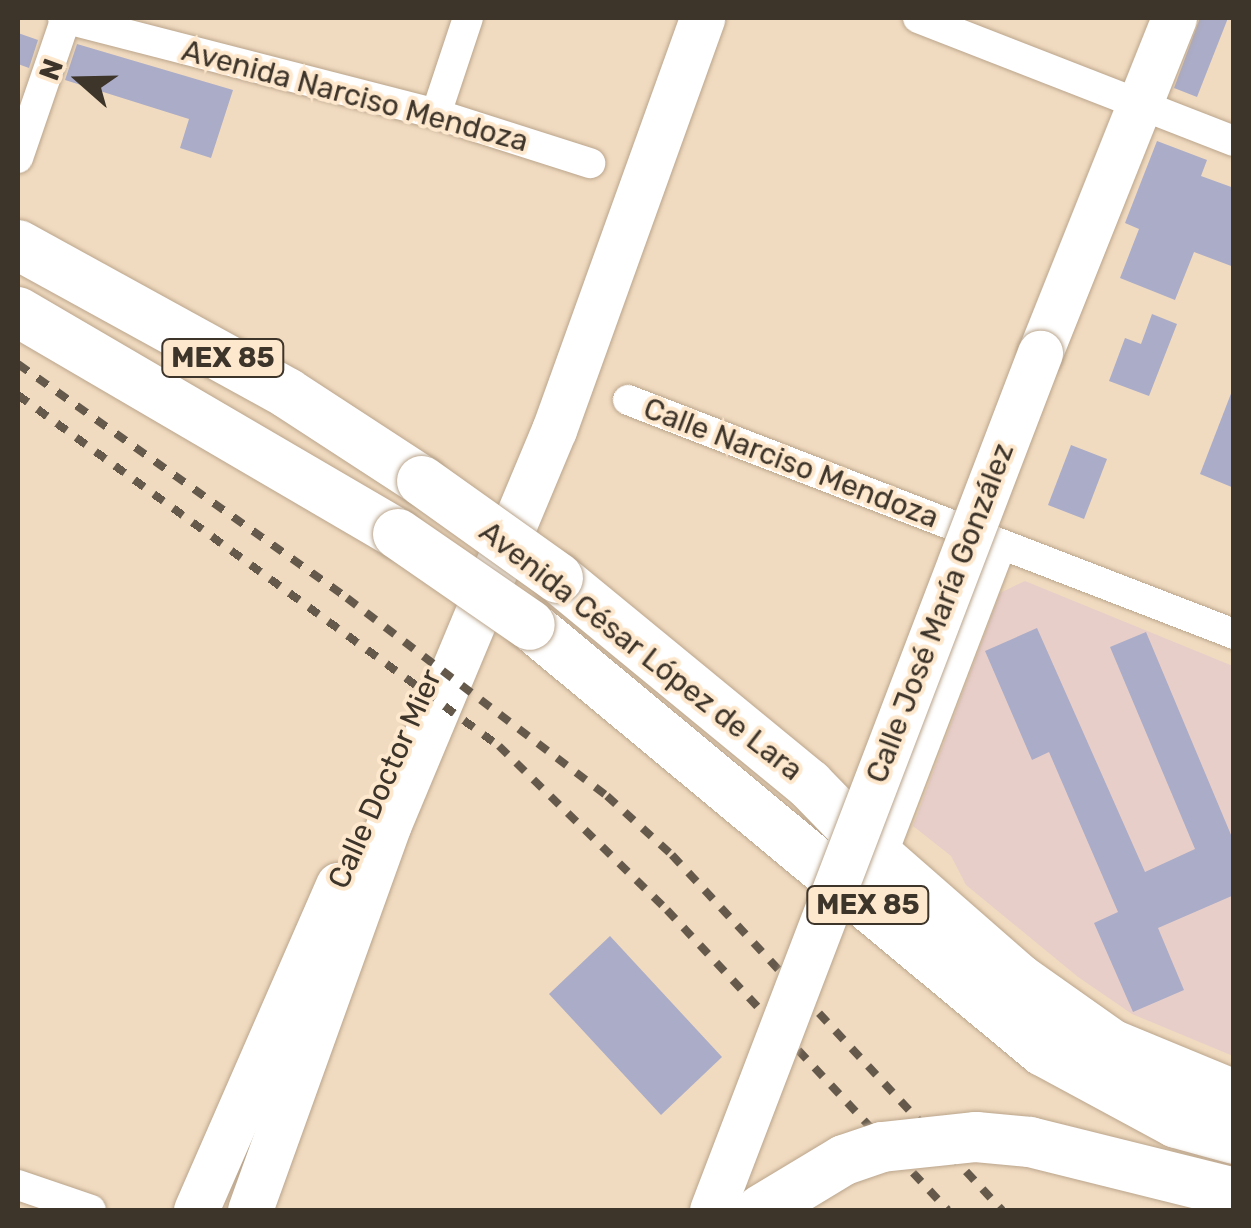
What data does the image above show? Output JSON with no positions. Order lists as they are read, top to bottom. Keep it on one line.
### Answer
{"streets":{"main road":["MEX 85","Calle José María González","Avenida César López de Lara","Calle Doctor Mier"],"street":["Avenida Narciso Mendoza","Calle Narciso Mendoza"]},"north":"left"}
